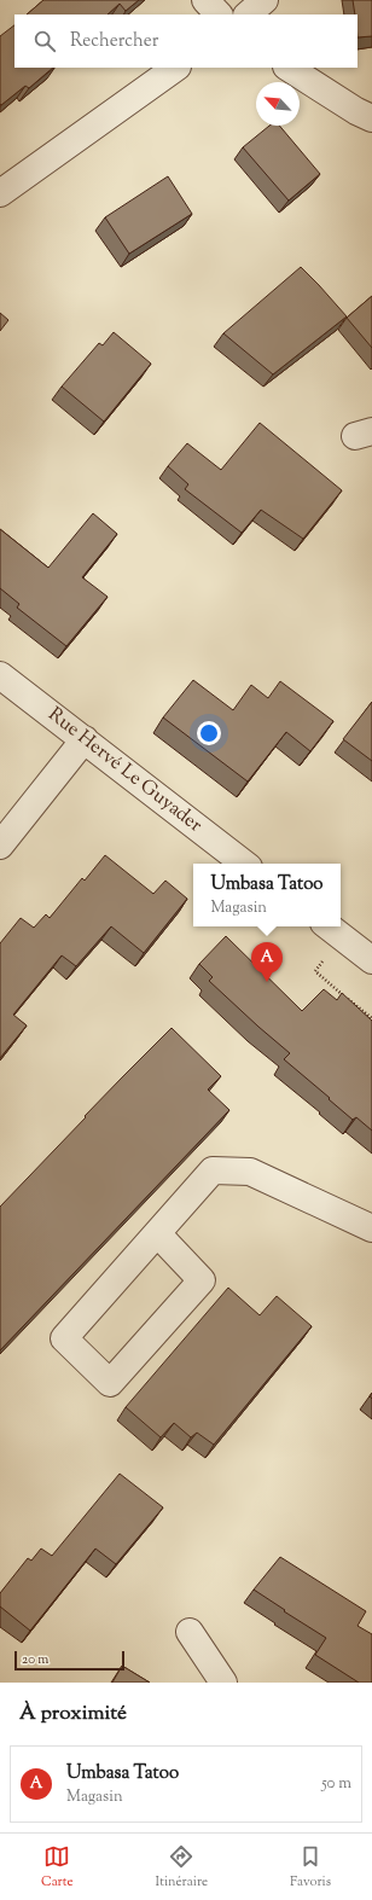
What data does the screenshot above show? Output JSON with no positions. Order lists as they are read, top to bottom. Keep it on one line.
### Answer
{"streets":{"street":["Rue Hervé Le Guyader"]},"scale_bar":"20 m","north":"top left","page":{"search":"Rechercher","popup":["Umbasa Tatoo","Magasin"],"pins":"A","scale":"20 m","heading":"À proximité","list":[{"mark":"A","name":"Umbasa Tatoo","note":"Magasin","value":"50 m"}],"nav":["Carte","Itinéraire","Favoris"]}}
